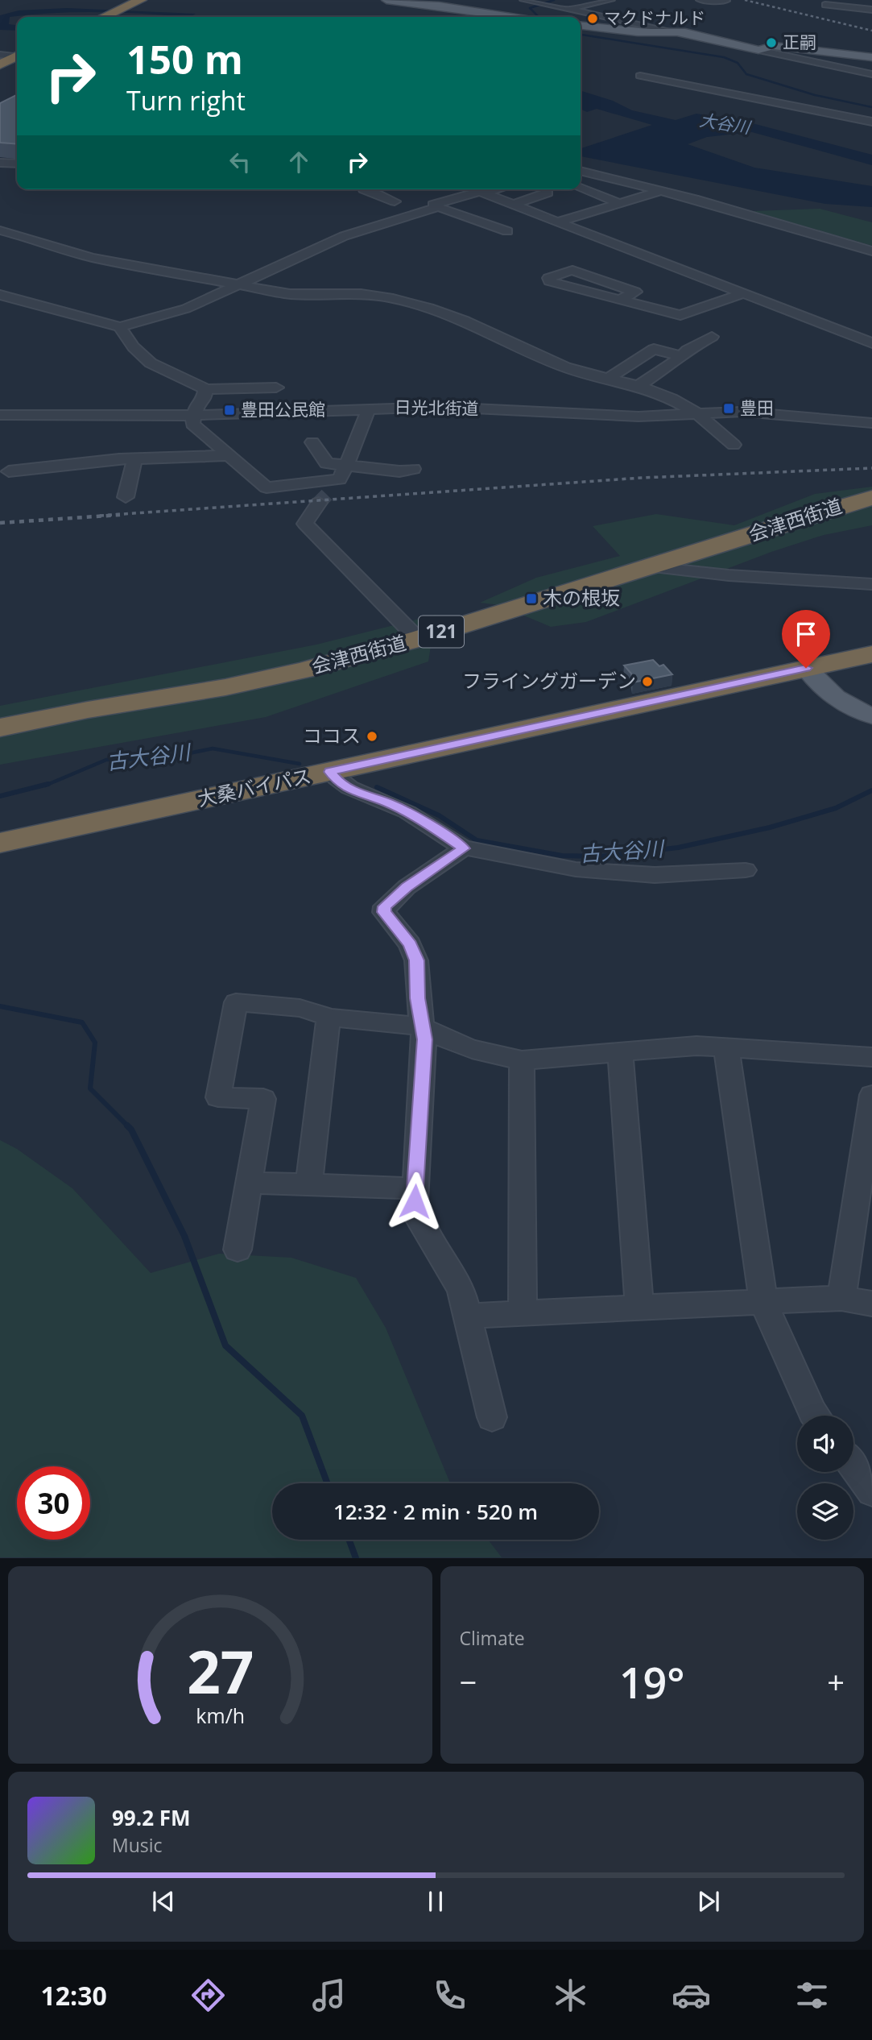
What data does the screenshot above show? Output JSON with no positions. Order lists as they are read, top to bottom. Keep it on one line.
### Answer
{"streets":{"highway":["会津西街道","121","大桑バイパス"],"street":["日光北街道"]},"water":["大谷川","古大谷川"],"places":{"other":["マクドナルド","正嗣","フライングガーデン","ココス"],"transit":["豊田","豊田公民館","木の根坂"]},"page":{"turn":["150 m","Turn right"],"limit":"30","trip":"12:32 · 2 min · 520 m","tile":"Climate","heat":["−","19°","+"],"song":["99.2 FM","Music"],"tabs":"12:30","gauge":["27","km/h"]}}
